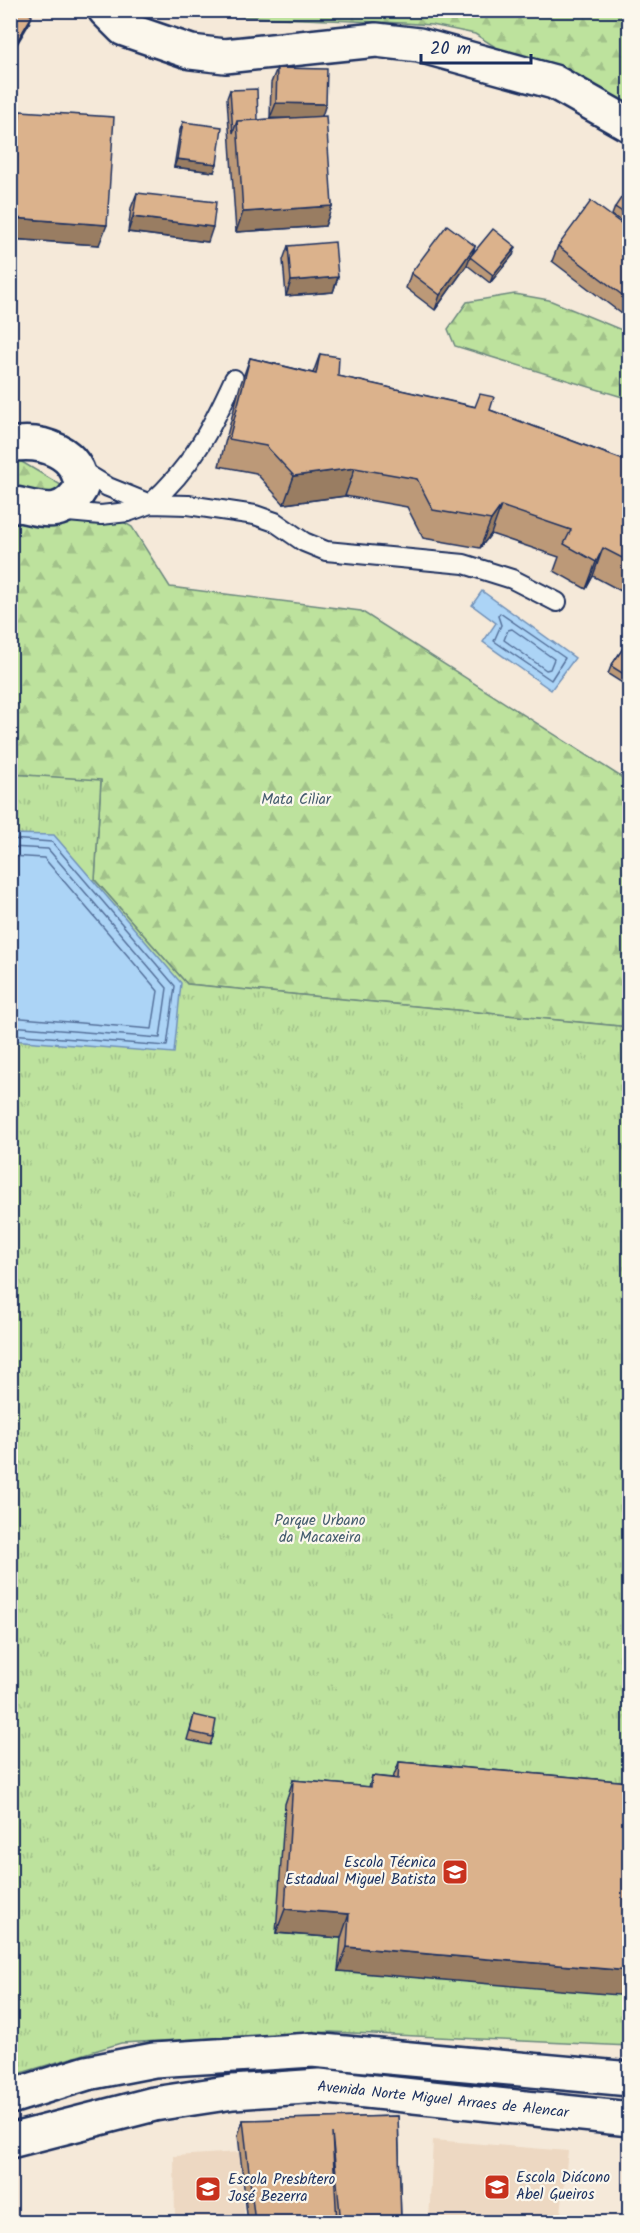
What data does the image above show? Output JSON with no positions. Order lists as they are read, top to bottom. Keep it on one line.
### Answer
{"streets":{"main road":["Avenida Norte Miguel Arraes de Alencar"]},"parks":["Mata Ciliar","Parque Urbano da Macaxeira"],"places":{"school or university":["Escola Técnica Estadual Miguel Batista","Escola Diácono Abel Gueiros","Escola Presbítero José Bezerra"]},"scale_bar":"20 m"}
